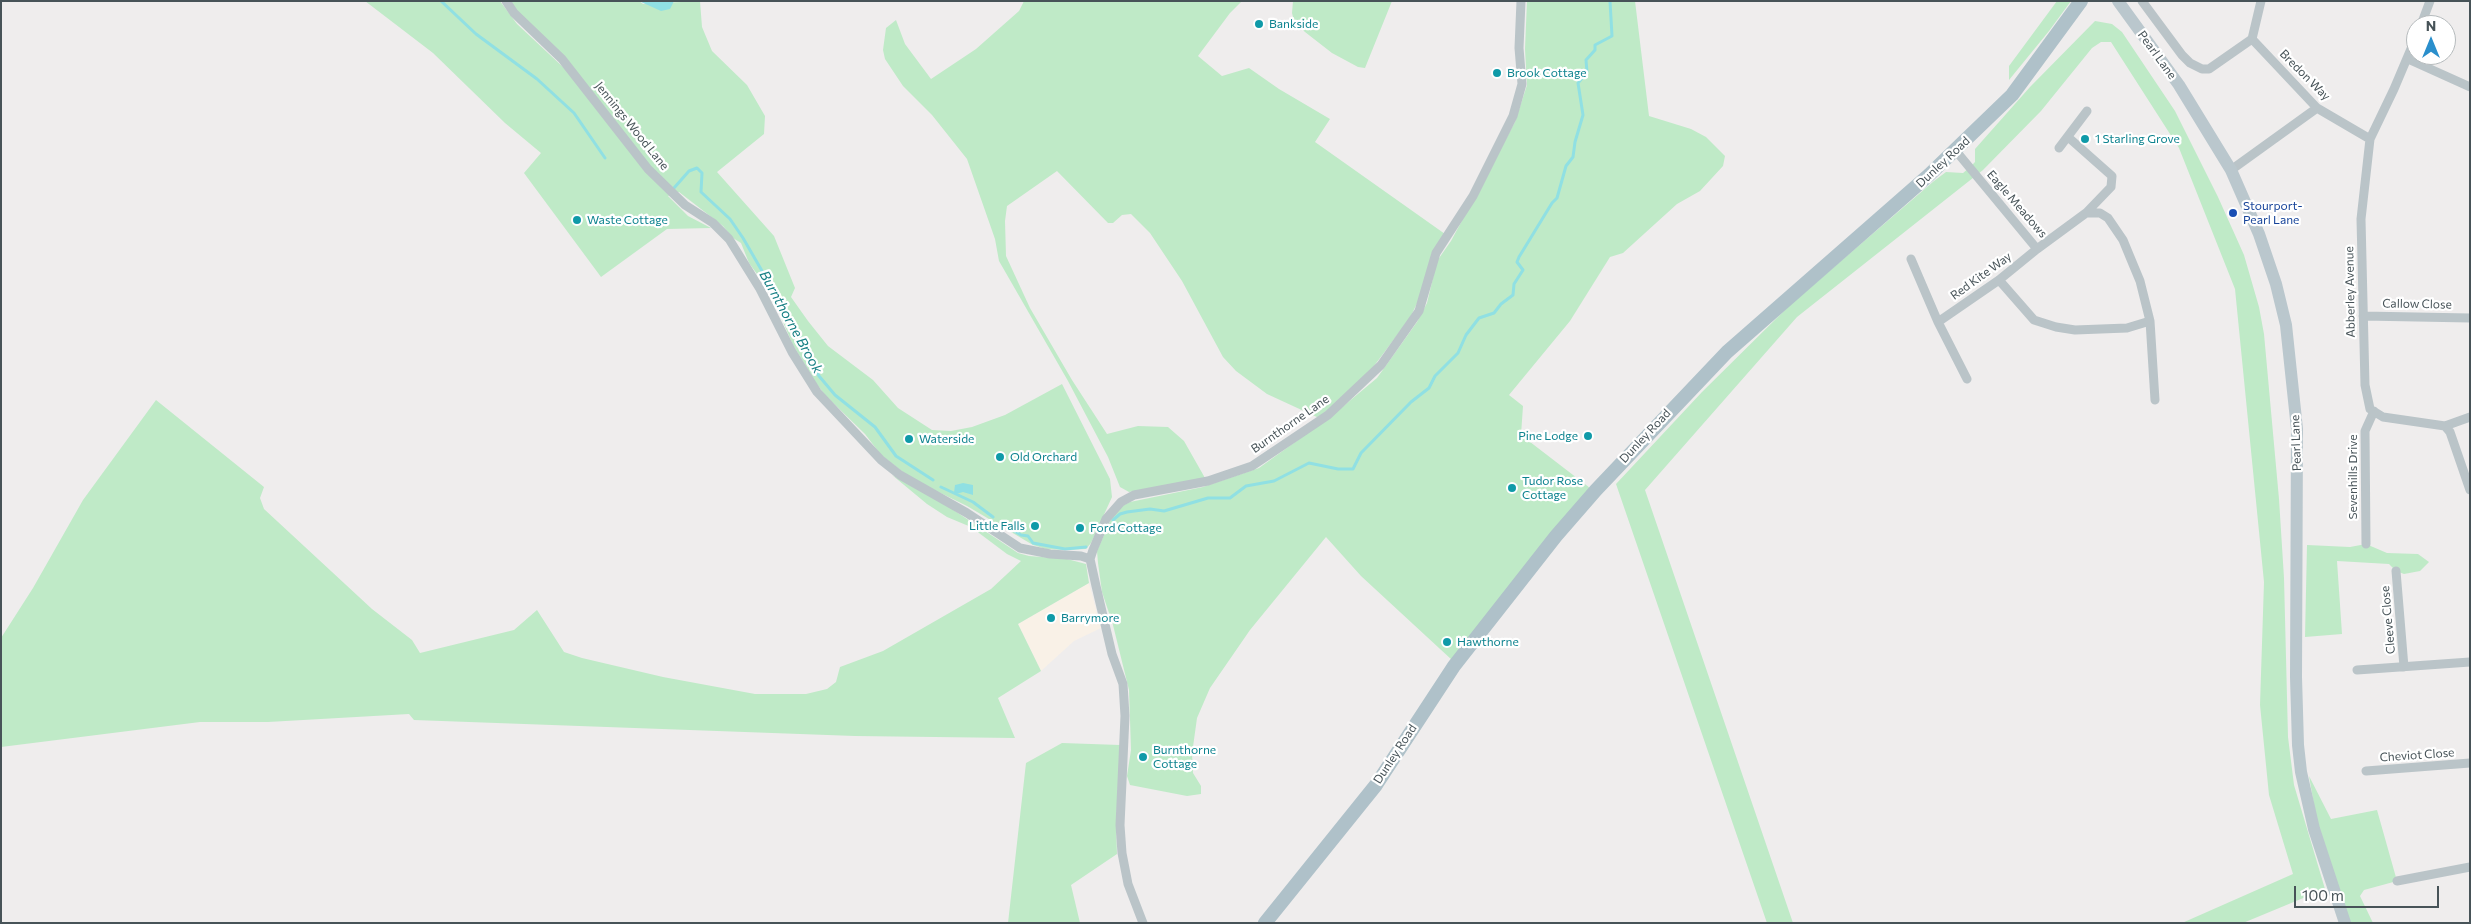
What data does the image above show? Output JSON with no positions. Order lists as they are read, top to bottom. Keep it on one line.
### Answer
{"streets":{"main road":["Pearl Lane","Dunley Road"],"street":["Bredon Way","Jennings Wood Lane","Eagle Meadows","Red Kite Way","Abberley Avenue","Callow Close","Burnthorne Lane","Sevenhills Drive","Cleeve Close","Cheviot Close"]},"crossings":[["Bredon Way","Abberley Avenue"],["Jennings Wood Lane","Burnthorne Lane"],["Dunley Road","Eagle Meadows"],["Eagle Meadows","Red Kite Way"],["Abberley Avenue","Callow Close"],["Abberley Avenue","Sevenhills Drive"]],"water":["Burnthorne Brook"],"places":["Bankside","Brook Cottage","1 Starling Grove","Stourport- Pearl Lane","Waste Cottage","Pine Lodge","Waterside","Old Orchard","Tudor Rose Cottage","Little Falls","Ford Cottage","Barrymore","Hawthorne","Burnthorne Cottage"],"scale_bar":"100 m","north":"top"}
